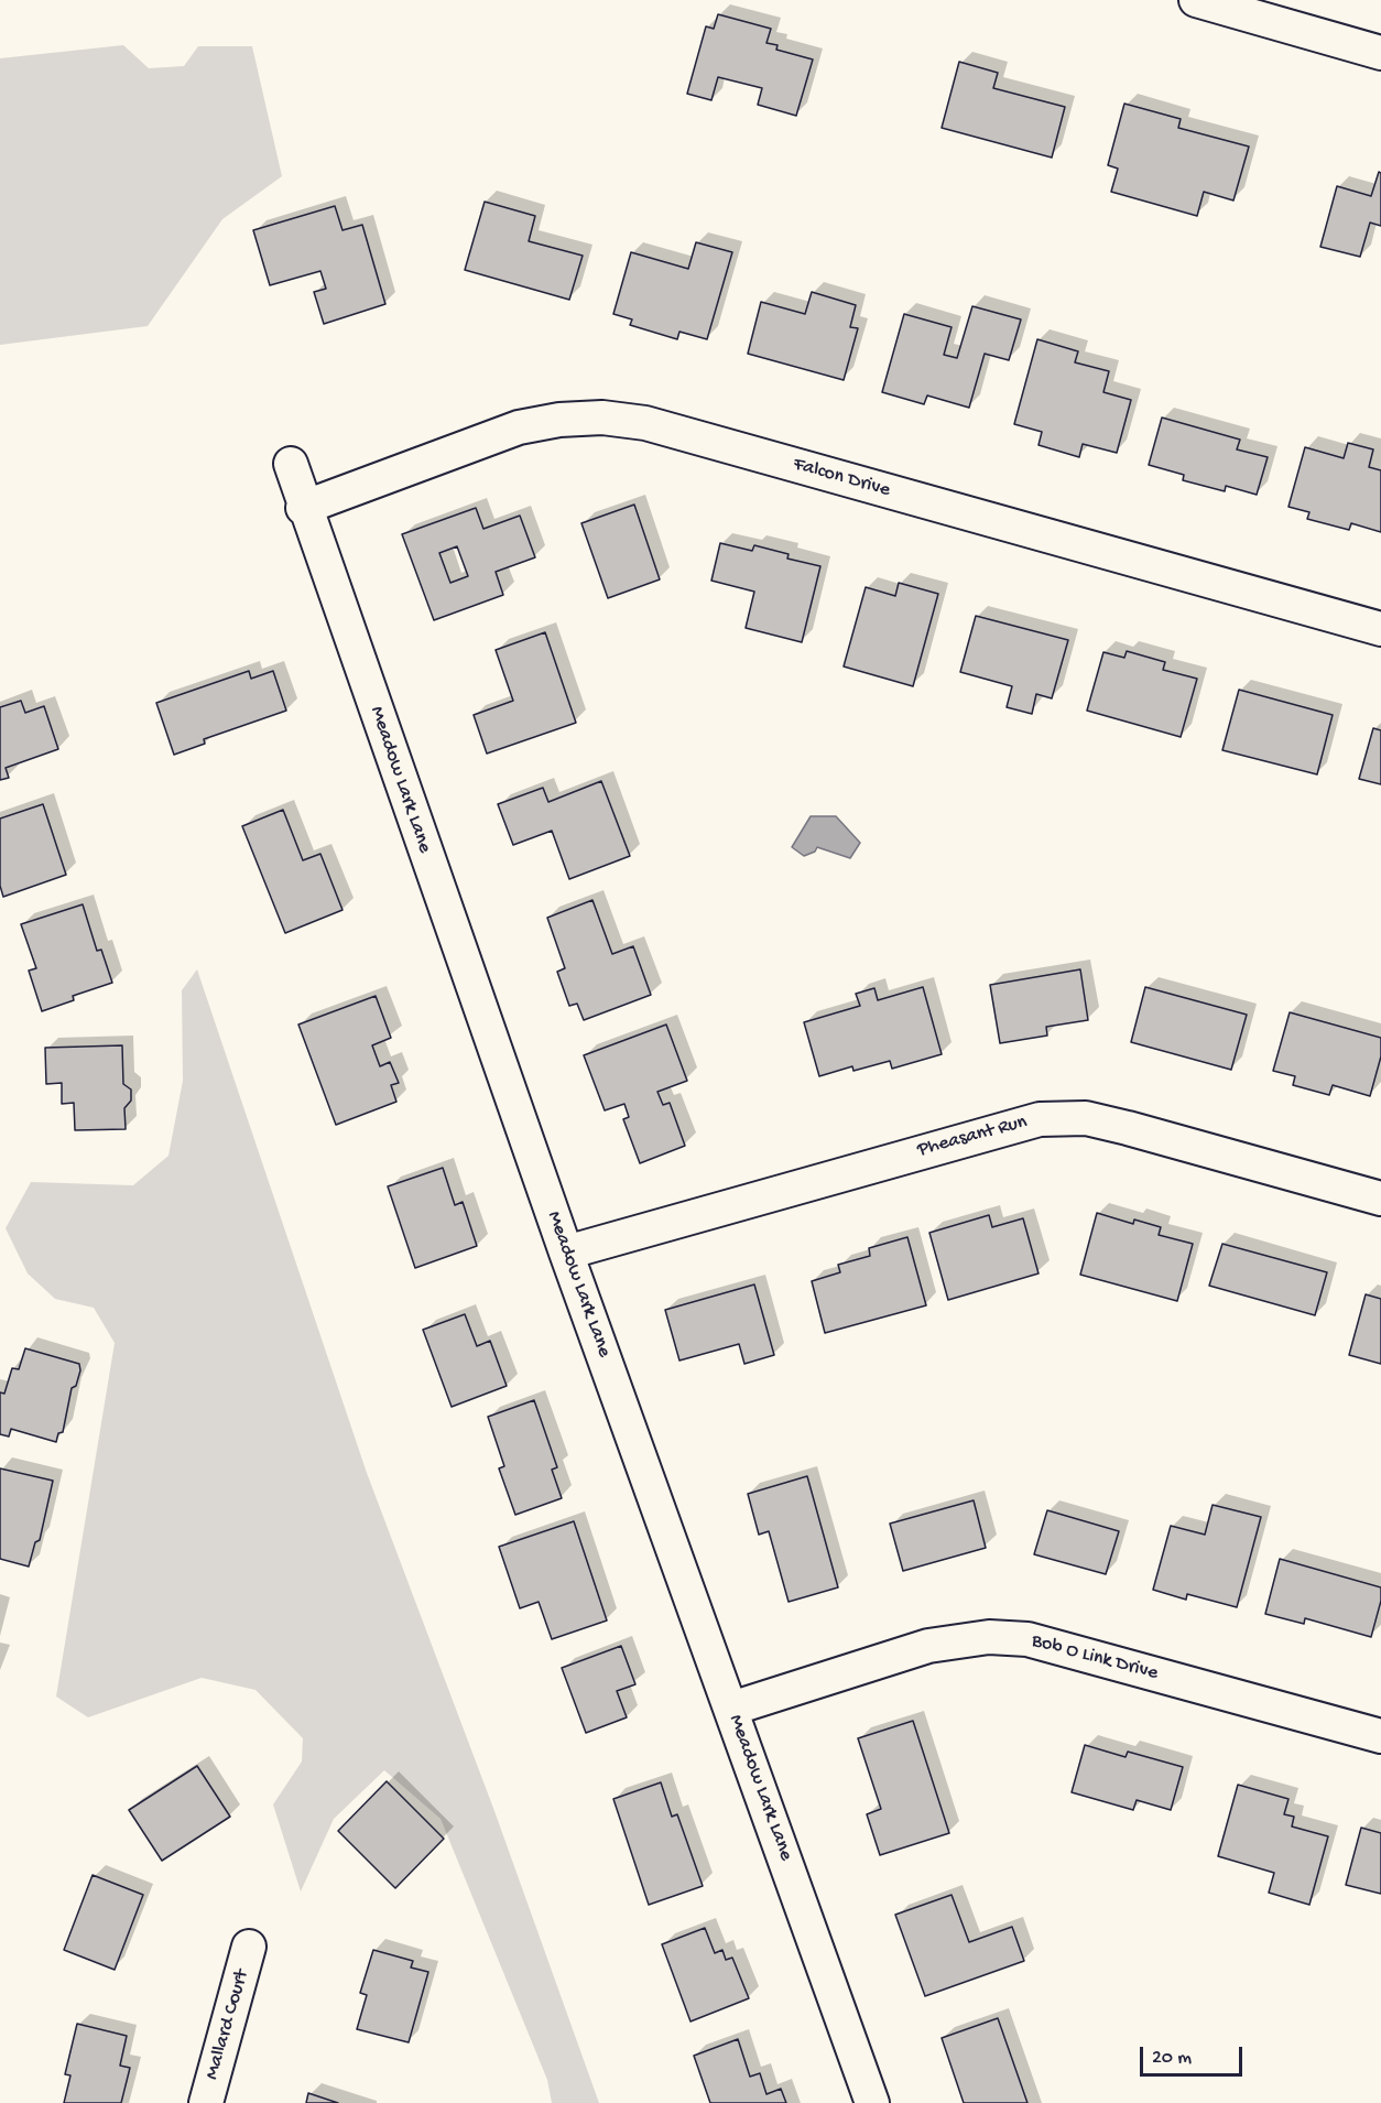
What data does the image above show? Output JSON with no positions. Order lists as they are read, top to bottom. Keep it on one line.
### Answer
{"streets":{"street":["Falcon Drive","Meadow Lark Lane","Pheasant Run","Bob O Link Drive","Mallard Court"]},"crossings":[["Falcon Drive","Meadow Lark Lane"],["Meadow Lark Lane","Pheasant Run"],["Meadow Lark Lane","Bob O Link Drive"]],"scale_bar":"20 m"}
